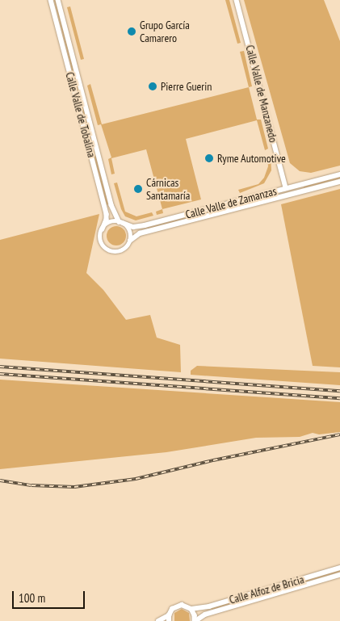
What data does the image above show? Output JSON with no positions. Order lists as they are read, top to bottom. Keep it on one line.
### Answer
{"streets":{"street":["Calle Valle de Manzanedo","Calle Valle de Tobalina","Calle Valle de Zamanzas","Calle Alfoz de Bricia"]},"crossings":[["Calle Valle de Manzanedo","Calle Valle de Zamanzas"],["Calle Valle de Tobalina","Calle Valle de Zamanzas"]],"places":["Grupo García Camarero","Pierre Guerin","Ryme Automotive","Cárnicas Santamaría"],"scale_bar":"100 m"}
